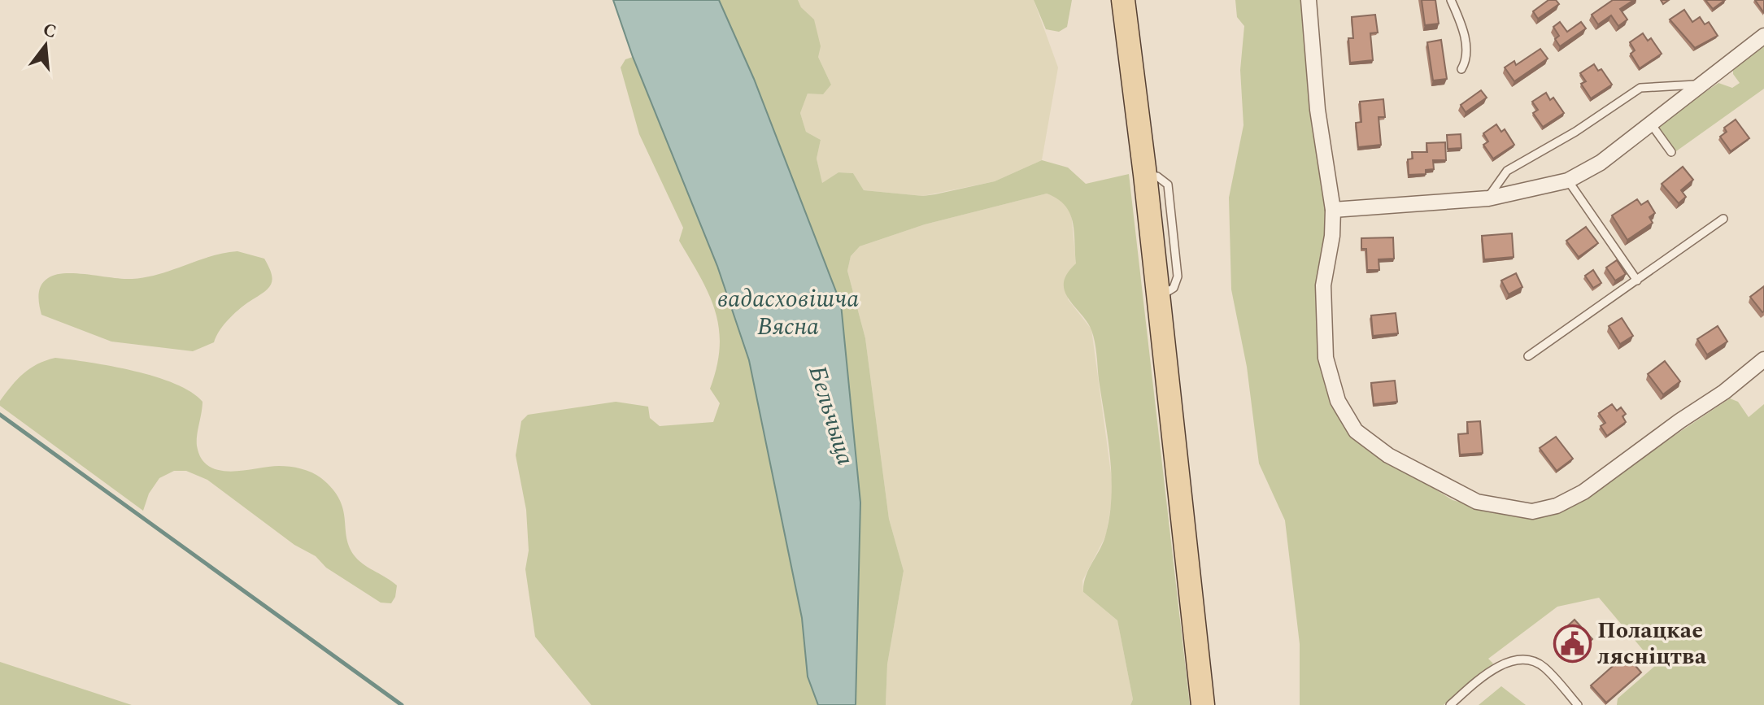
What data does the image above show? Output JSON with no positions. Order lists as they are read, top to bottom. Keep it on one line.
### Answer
{"water":["вадасховішча Вясна","Бельчыца"],"places":{"public building":["Полацкае лясніцтва"]},"north":"top"}
